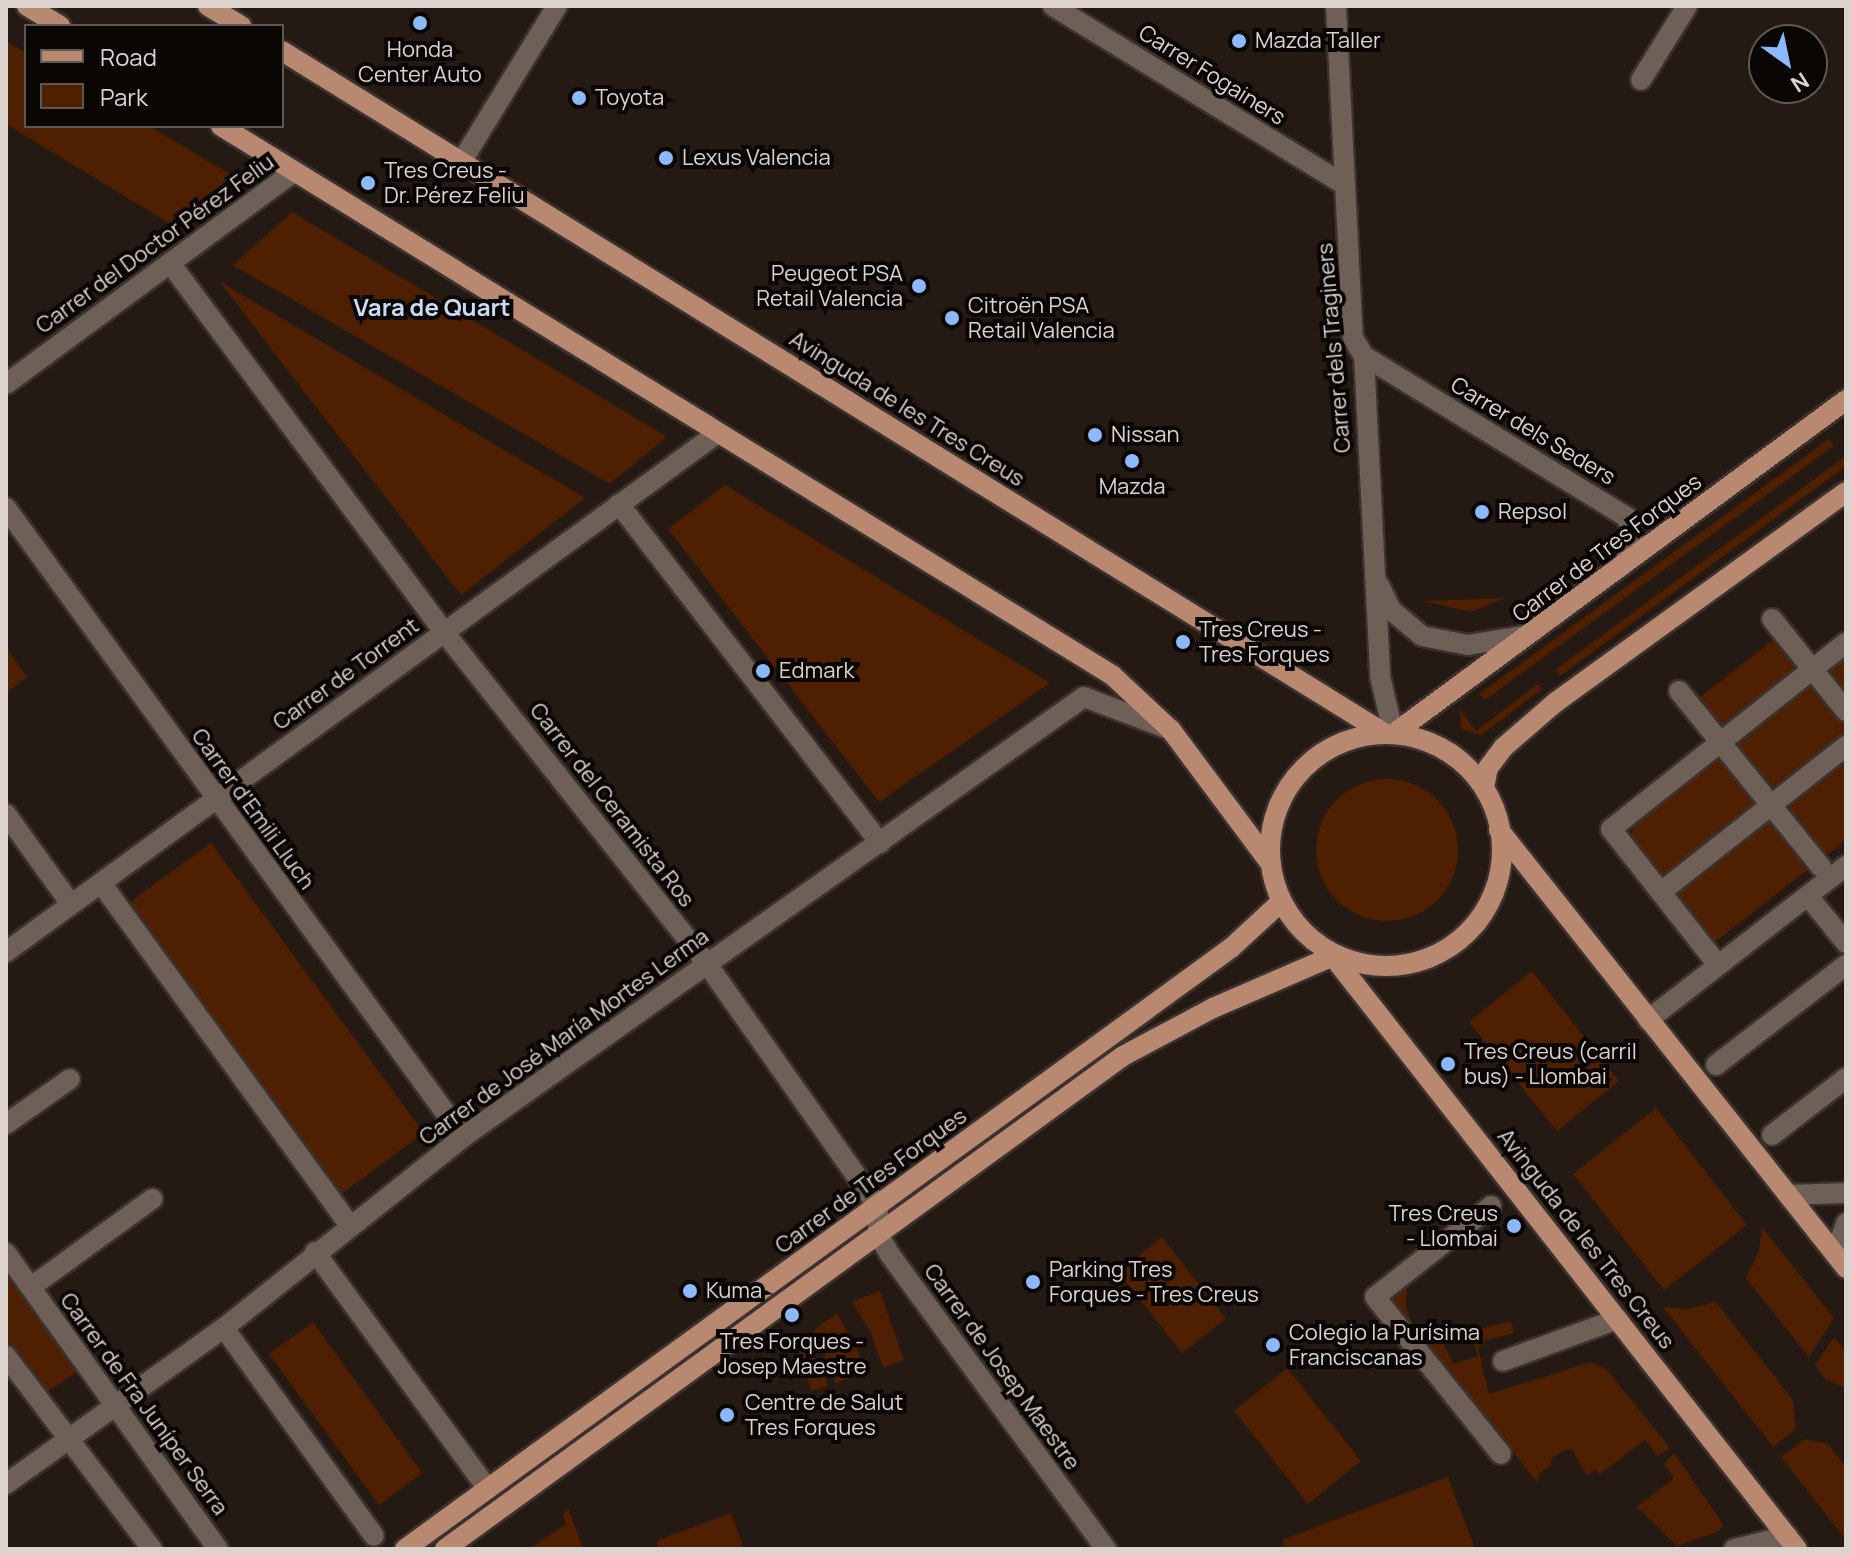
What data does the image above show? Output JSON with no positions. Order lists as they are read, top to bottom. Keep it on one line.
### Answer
{"streets":{"main road":["Avinguda de les Tres Creus","Carrer de Tres Forques"],"street":["Carrer Fogainers","Carrer del Doctor Pérez Feliu","Carrer dels Traginers","Carrer dels Seders","Carrer de Torrent","Carrer del Ceramista Ros","Carrer d'Emili Lluch","Carrer de José María Mortes Lerma","Carrer de Josep Maestre","Carrer de Fra Juníper Serra"]},"crossings":[["Carrer Fogainers","Carrer dels Traginers"],["Carrer dels Traginers","Avinguda de les Tres Creus"],["Carrer dels Traginers","Carrer dels Seders"],["Carrer dels Traginers","Carrer de Tres Forques"],["Avinguda de les Tres Creus","Carrer de Tres Forques"],["Carrer dels Seders","Carrer de Tres Forques"],["Carrer de Tres Forques","Carrer del Ceramista Ros"],["Carrer de Torrent","Carrer del Ceramista Ros"],["Carrer de Torrent","Carrer d'Emili Lluch"],["Carrer del Ceramista Ros","Carrer de José María Mortes Lerma"],["Carrer d'Emili Lluch","Carrer de José María Mortes Lerma"],["Carrer de José María Mortes Lerma","Carrer de Fra Juníper Serra"]],"districts":["Vara de Quart"],"places":["Honda Center Auto","Mazda Taller","Toyota","Lexus Valencia","Tres Creus - Dr. Pérez Feliu","Peugeot PSA Retail Valencia","Citroën PSA Retail Valencia","Nissan","Mazda","Repsol","Tres Creus - Tres Forques","Edmark","Tres Creus (carril bus) - Llombai","Tres Creus - Llombai","Parking Tres Forques - Tres Creus","Kuma","Tres Forques - Josep Maestre","Colegio la Purísima Franciscanas","Centre de Salut Tres Forques"],"legend":["Road","Park"],"north":"bottom right"}
